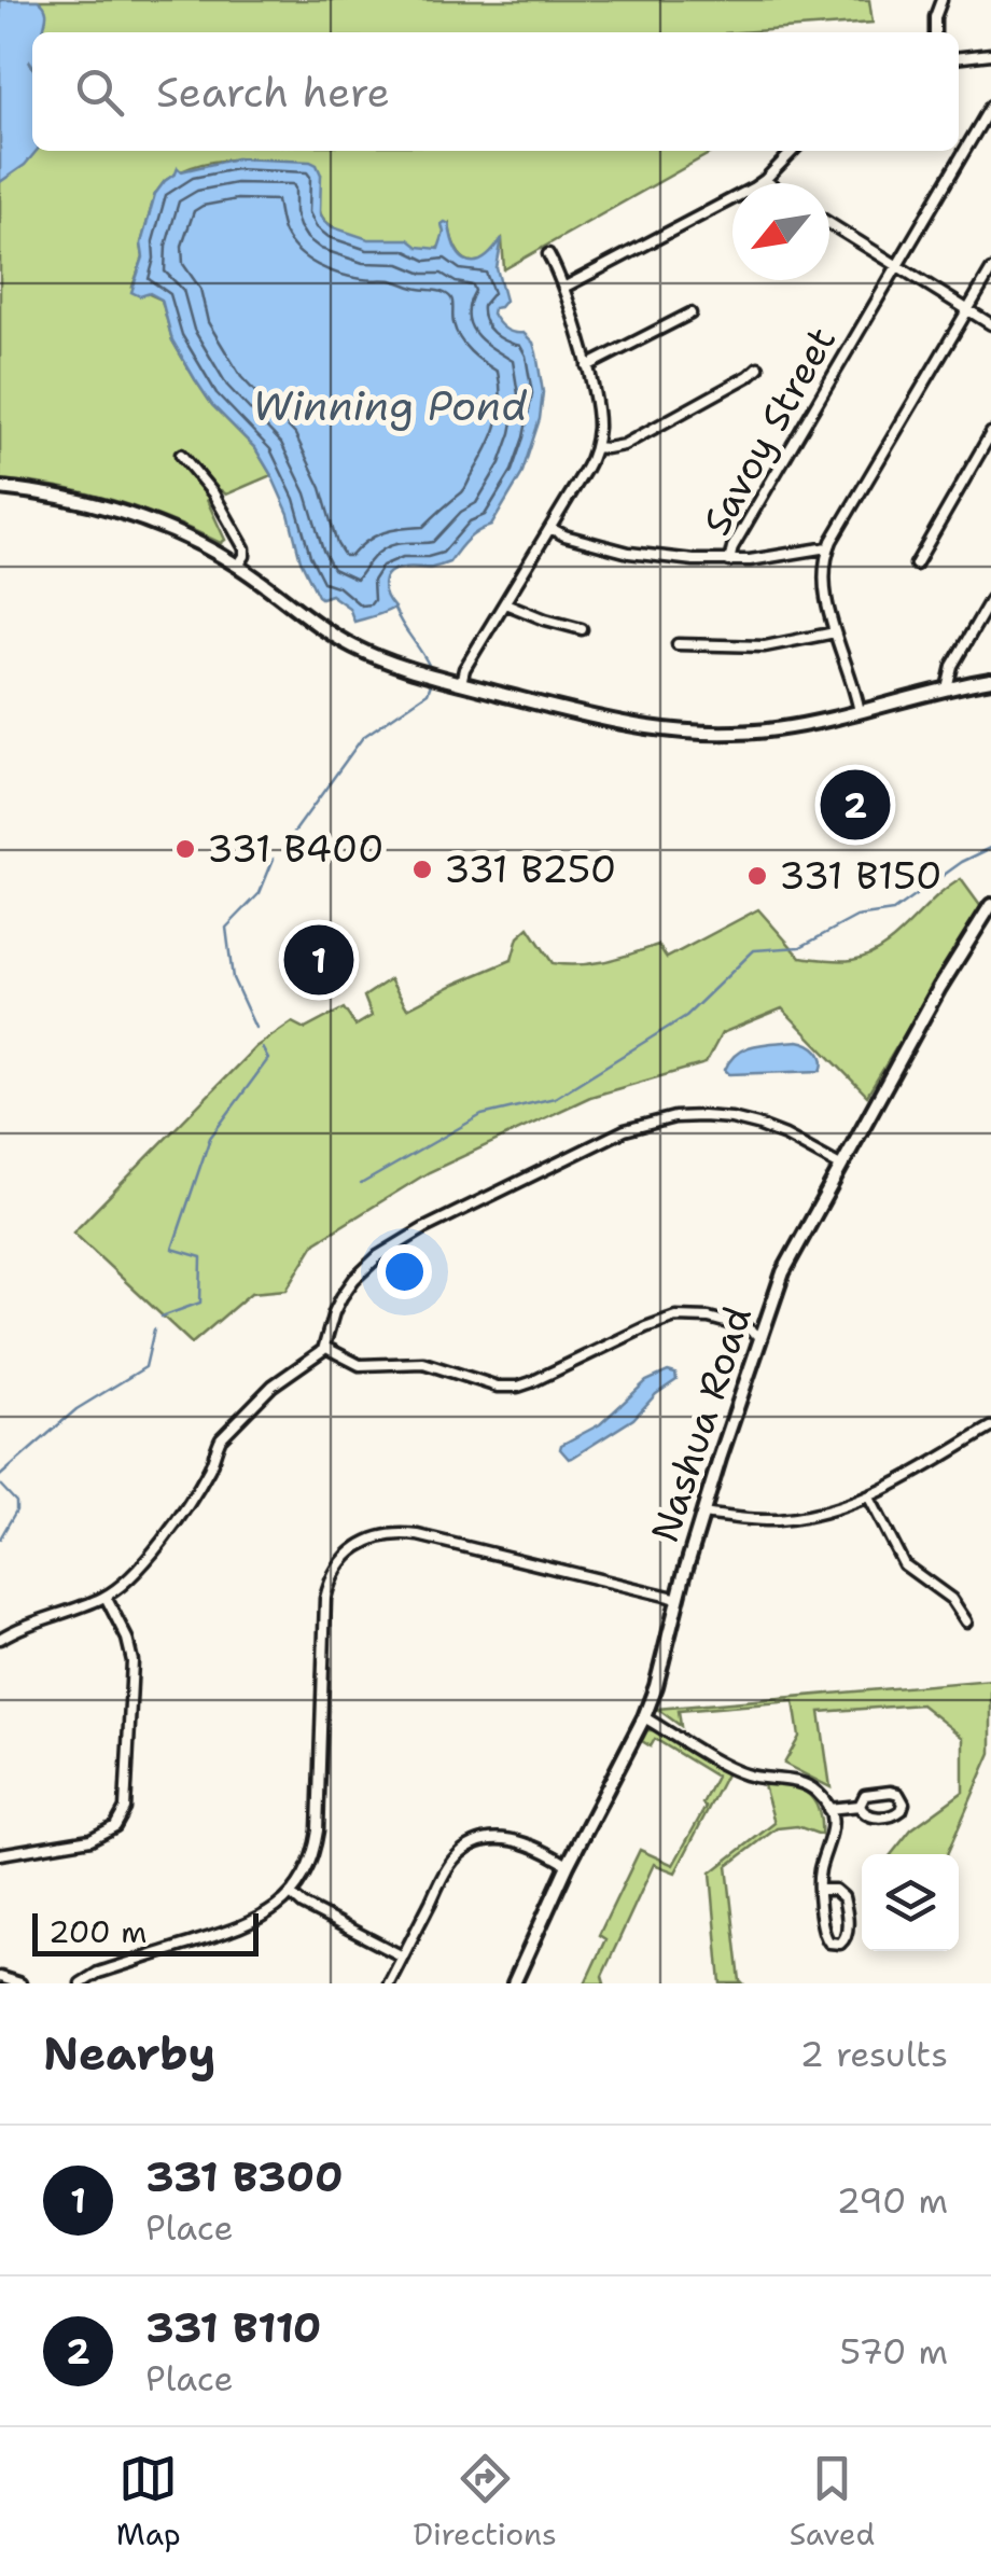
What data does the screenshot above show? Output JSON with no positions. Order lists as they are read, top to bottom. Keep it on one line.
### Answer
{"streets":{"main road":["Nashua Road"],"street":["Savoy Street"]},"water":["Winning Pond"],"places":["331 B400","331 B250","331 B150"],"scale_bar":"200 m","north":"bottom left","page":{"search":"Search here","pins":["2","1"],"scale":"200 m","heading":["Nearby","2 results"],"list":[{"mark":"1","name":"331 B300","note":"Place","value":"290 m"},{"mark":"2","name":"331 B110","note":"Place","value":"570 m"}],"nav":["Map","Directions","Saved"]}}
